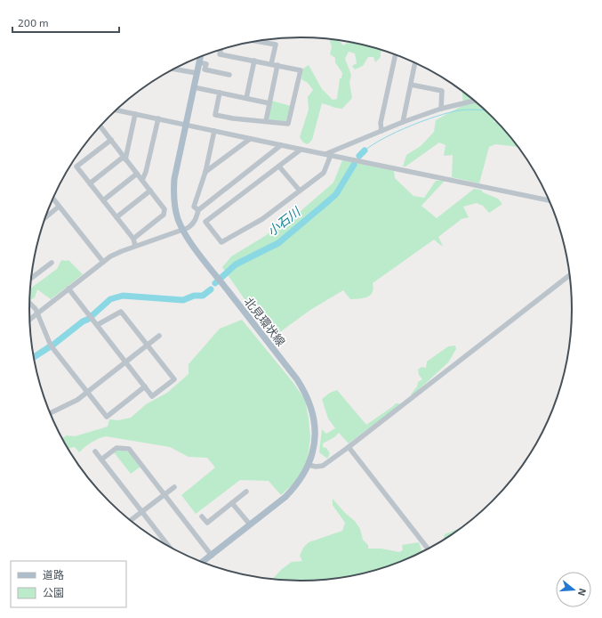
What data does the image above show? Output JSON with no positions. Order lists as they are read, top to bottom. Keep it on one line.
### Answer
{"streets":{"main road":["北見環状線"]},"water":["小石川"],"legend":["道路","公園"],"scale_bar":"200 m","north":"right"}
